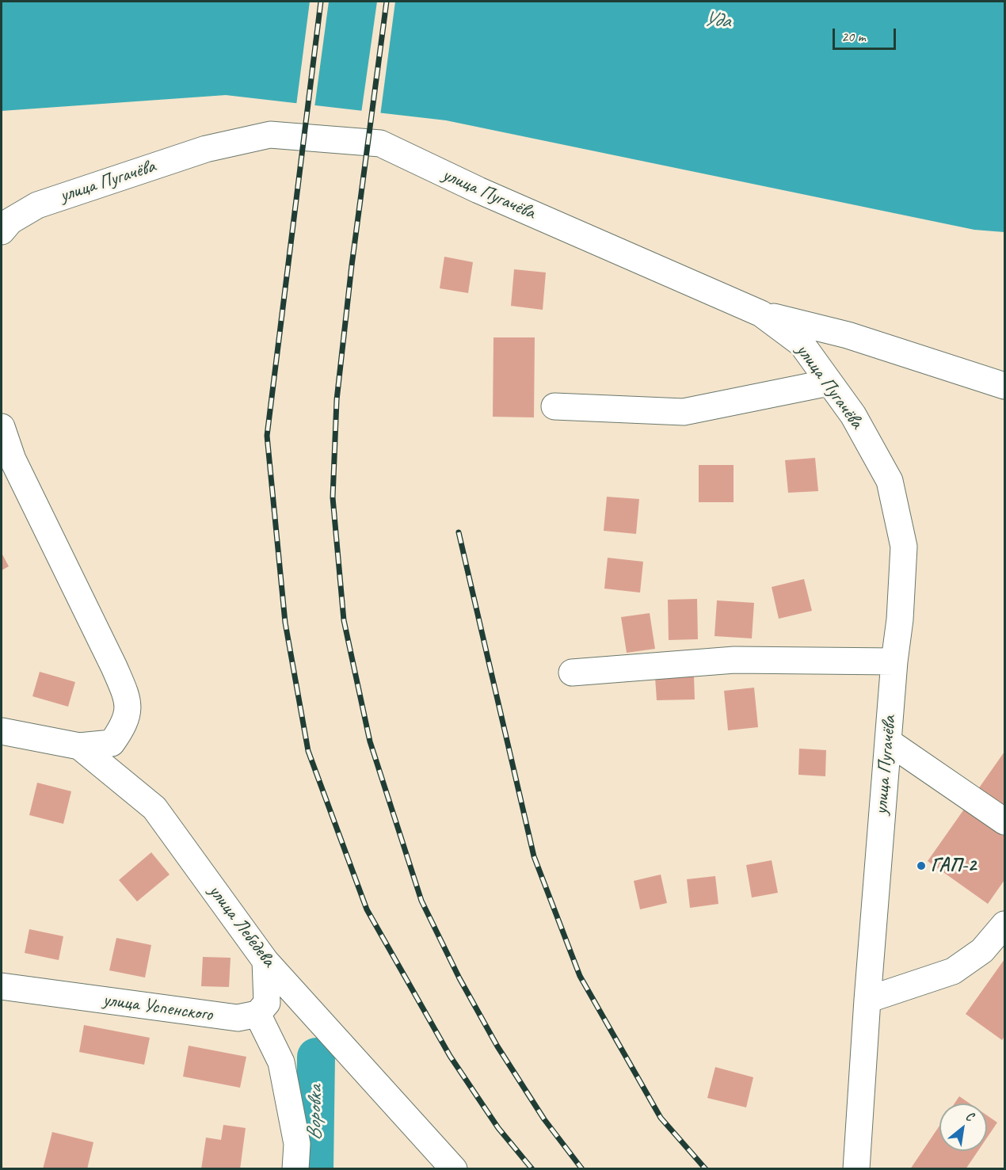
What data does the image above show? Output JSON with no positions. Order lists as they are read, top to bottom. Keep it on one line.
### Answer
{"streets":{"street":["улица Пугачёва","улица Лебедева","улица Успенского"]},"water":["Уда","Воровка"],"places":["ГАП-2"],"scale_bar":"20 m","north":"top right"}
